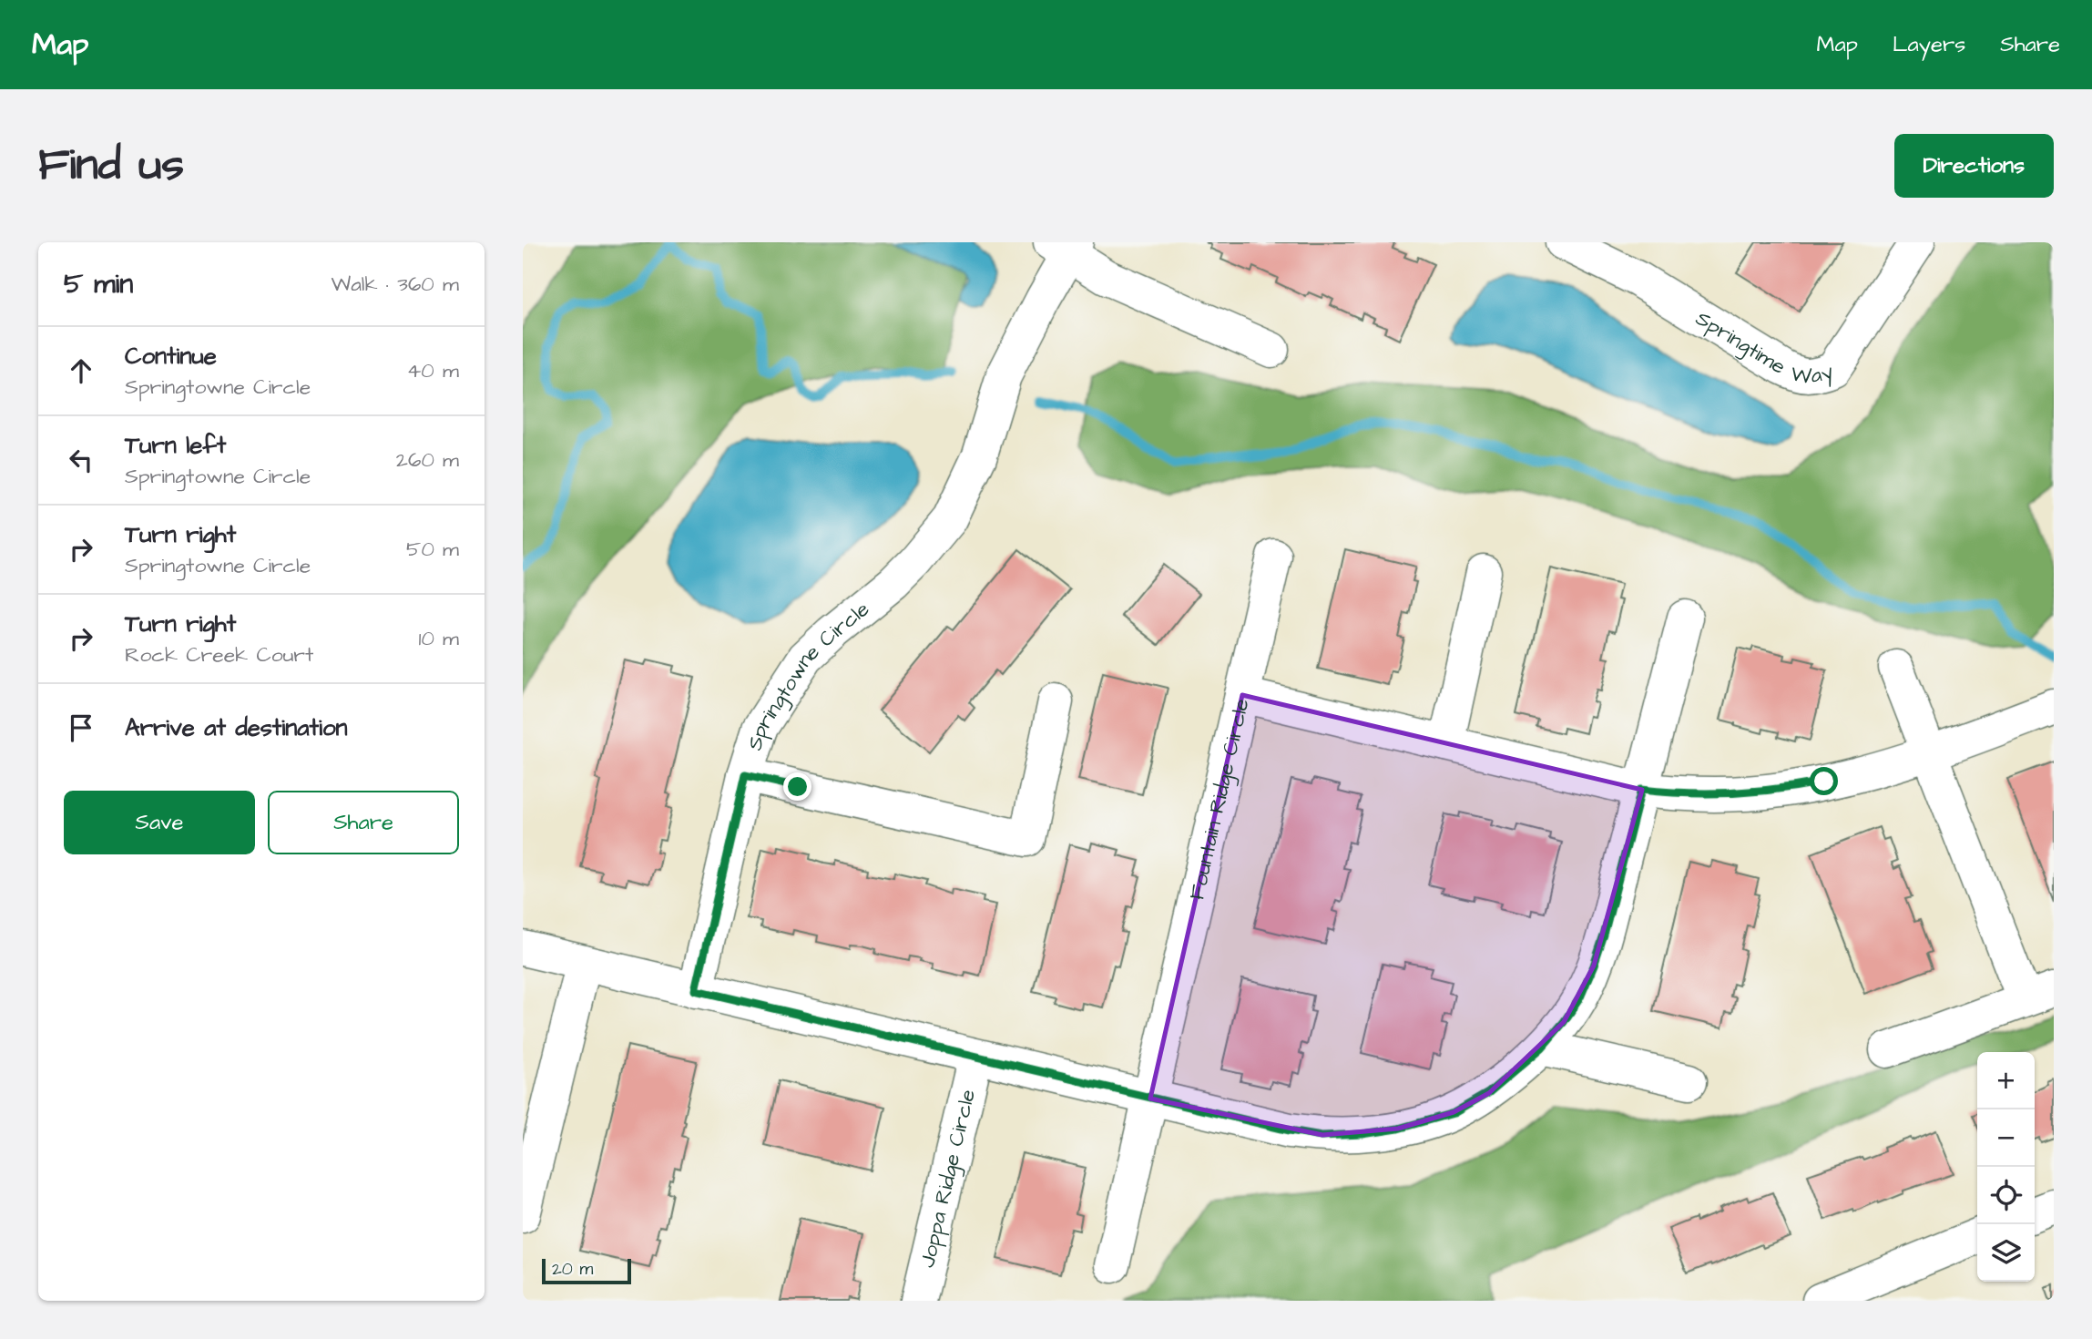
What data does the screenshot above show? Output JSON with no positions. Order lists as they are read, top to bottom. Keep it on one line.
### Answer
{"streets":{"street":["Springtime Way","Springtowne Circle","Fountain Ridge Circle","Joppa Ridge Circle"]},"scale_bar":"20 m","page":{"header":"Map","nav":["Map","Layers","Share"],"buttons":["Directions",["Save","Share"]],"title":"Find us","heading":["5 min","Walk · 360 m"],"list":[["Continue","Springtowne Circle","40 m"],["Turn left","Springtowne Circle","260 m"],["Turn right","Springtowne Circle","50 m"],["Turn right","Rock Creek Court","10 m"],"Arrive at destination"],"map_buttons":["+","−"],"scale":"20 m"}}
